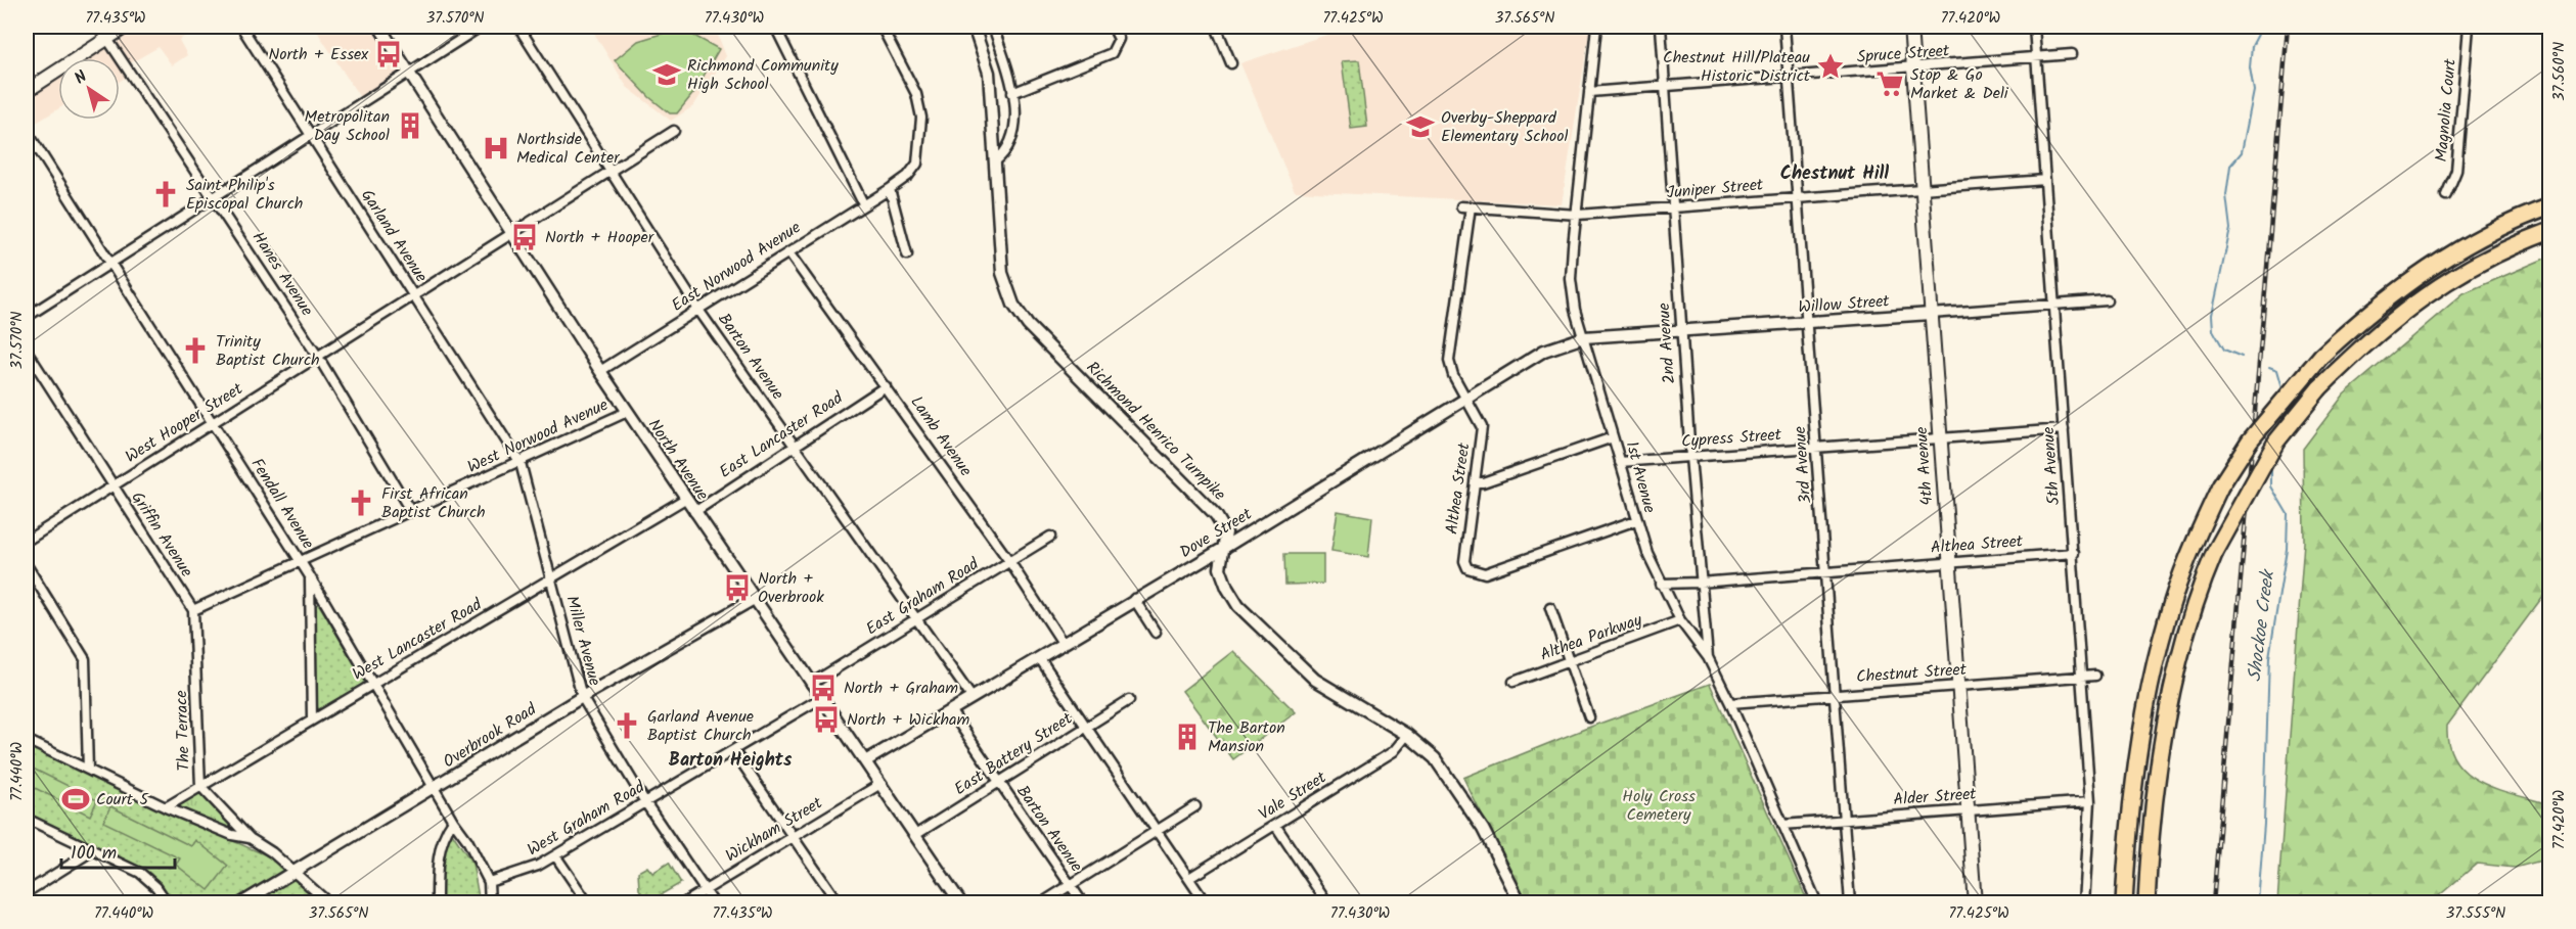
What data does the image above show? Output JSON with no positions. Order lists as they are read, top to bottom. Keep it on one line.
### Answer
{"streets":{"main road":["4th Avenue"],"street":["Spruce Street","Magnolia Court","Juniper Street","Garland Avenue","East Norwood Avenue","Hanes Avenue","Willow Street","2nd Avenue","Barton Avenue","West Hooper Street","Richmond Henrico Turnpike","East Lancaster Road","West Norwood Avenue","Lamb Avenue","Cypress Street","North Avenue","3rd Avenue","5th Avenue","1st Avenue","Althea Street","Fendall Avenue","Dove Street","Griffin Avenue","East Graham Road","Althea Parkway","West Lancaster Road","Miller Avenue","Chestnut Street","The Terrace","Overbrook Road","East Battery Street","Vale Street","Alder Street","West Graham Road","Wickham Street"]},"crossings":[["Spruce Street","2nd Avenue"],["Spruce Street","3rd Avenue"],["Spruce Street","4th Avenue"],["Spruce Street","5th Avenue"],["Spruce Street","1st Avenue"],["Juniper Street","2nd Avenue"],["Juniper Street","3rd Avenue"],["Juniper Street","4th Avenue"],["Juniper Street","5th Avenue"],["Juniper Street","1st Avenue"],["Juniper Street","Althea Street"],["Garland Avenue","West Hooper Street"],["Garland Avenue","West Norwood Avenue"],["Garland Avenue","Miller Avenue"],["East Norwood Avenue","Barton Avenue"],["East Norwood Avenue","Lamb Avenue"],["East Norwood Avenue","North Avenue"],["Hanes Avenue","West Hooper Street"],["Hanes Avenue","West Norwood Avenue"],["Willow Street","2nd Avenue"],["Willow Street","3rd Avenue"],["Willow Street","4th Avenue"],["Willow Street","5th Avenue"],["Willow Street","1st Avenue"],["Willow Street","Dove Street"],["2nd Avenue","Cypress Street"],["2nd Avenue","1st Avenue"],["2nd Avenue","Althea Street"],["Barton Avenue","West Hooper Street"],["Barton Avenue","East Lancaster Road"],["Barton Avenue","Dove Street"],["Barton Avenue","East Graham Road"],["Barton Avenue","East Battery Street"],["West Hooper Street","North Avenue"],["West Hooper Street","Fendall Avenue"],["West Hooper Street","Griffin Avenue"],["Richmond Henrico Turnpike","Dove Street"],["Richmond Henrico Turnpike","Vale Street"],["East Lancaster Road","Lamb Avenue"],["East Lancaster Road","North Avenue"],["West Norwood Avenue","North Avenue"],["West Norwood Avenue","Fendall Avenue"],["West Norwood Avenue","Griffin Avenue"],["West Norwood Avenue","Miller Avenue"],["West Norwood Avenue","The Terrace"],["Lamb Avenue","Dove Street"],["Lamb Avenue","East Graham Road"],["Cypress Street","3rd Avenue"],["Cypress Street","4th Avenue"],["Cypress Street","5th Avenue"],["Cypress Street","1st Avenue"],["North Avenue","Dove Street"],["North Avenue","East Graham Road"],["North Avenue","West Lancaster Road"],["North Avenue","Overbrook Road"],["North Avenue","East Battery Street"],["North Avenue","West Graham Road"],["North Avenue","Wickham Street"],["3rd Avenue","Althea Street"],["3rd Avenue","Chestnut Street"],["3rd Avenue","Alder Street"],["4th Avenue","Althea Street"],["4th Avenue","Chestnut Street"],["4th Avenue","Alder Street"],["5th Avenue","Althea Street"],["5th Avenue","Chestnut Street"],["5th Avenue","Alder Street"],["1st Avenue","Althea Street"],["1st Avenue","Dove Street"],["1st Avenue","Althea Parkway"],["1st Avenue","Chestnut Street"],["1st Avenue","Alder Street"],["Althea Street","Dove Street"],["Fendall Avenue","West Lancaster Road"],["Fendall Avenue","Overbrook Road"],["Fendall Avenue","West Graham Road"],["Griffin Avenue","The Terrace"],["West Lancaster Road","Miller Avenue"],["West Lancaster Road","The Terrace"],["Miller Avenue","Overbrook Road"],["Miller Avenue","West Graham Road"],["Miller Avenue","Wickham Street"],["The Terrace","Overbrook Road"]],"districts":["Chestnut Hill","Barton Heights"],"water":["Shockoe Creek"],"parks":["Holy Cross Cemetery"],"places":{"bus stop":["North + Essex","North + Hooper","North + Overbrook","North + Graham","North + Wickham"],"place":["Chestnut Hill/Plateau Historic District"],"school or university":["Richmond Community High School","Overby-Sheppard Elementary School"],"supermarket":["Stop & Go Market & Deli"],"building":["Metropolitan Day School","The Barton Mansion"],"hospital":["Northside Medical Center"],"church":["Saint Philip's Episcopal Church","Trinity Baptist Church","First African Baptist Church","Garland Avenue Baptist Church"],"sports":["Court 5"]},"scale_bar":"100 m","north":"top left","coordinates":["77.435°W","37.570°N","77.430°W","77.425°W","37.565°N","77.420°W","37.560°N","77.440°W","37.555°N"]}
